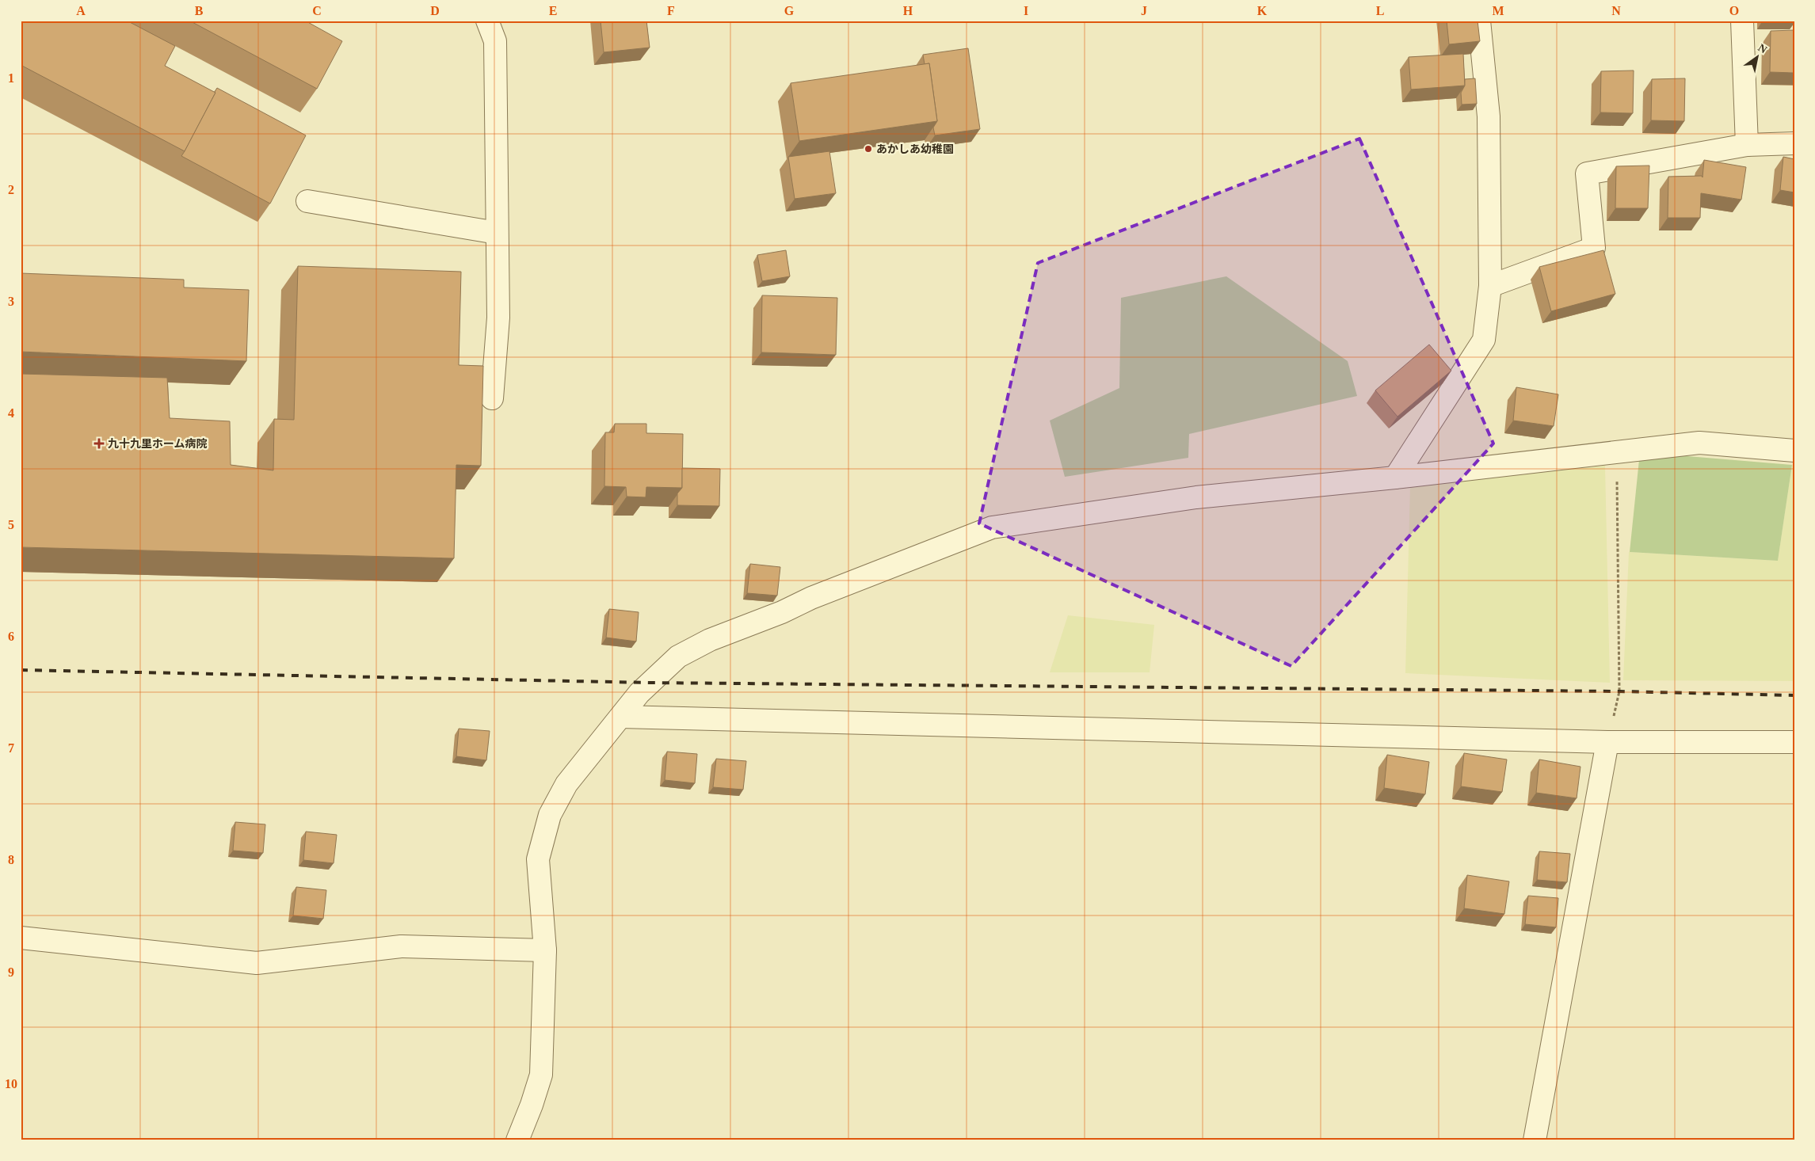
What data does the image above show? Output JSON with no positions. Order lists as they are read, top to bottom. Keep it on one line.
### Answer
{"places":{"other":["あかしあ幼稚園"],"health":["九十九里ホーム病院"]},"north":"top right","grid":{"columns":["A","B","C","D","E","F","G","H","I","J","K","L","M","N","O"],"rows":["1","2","3","4","5","6","7","8","9","10"]}}
